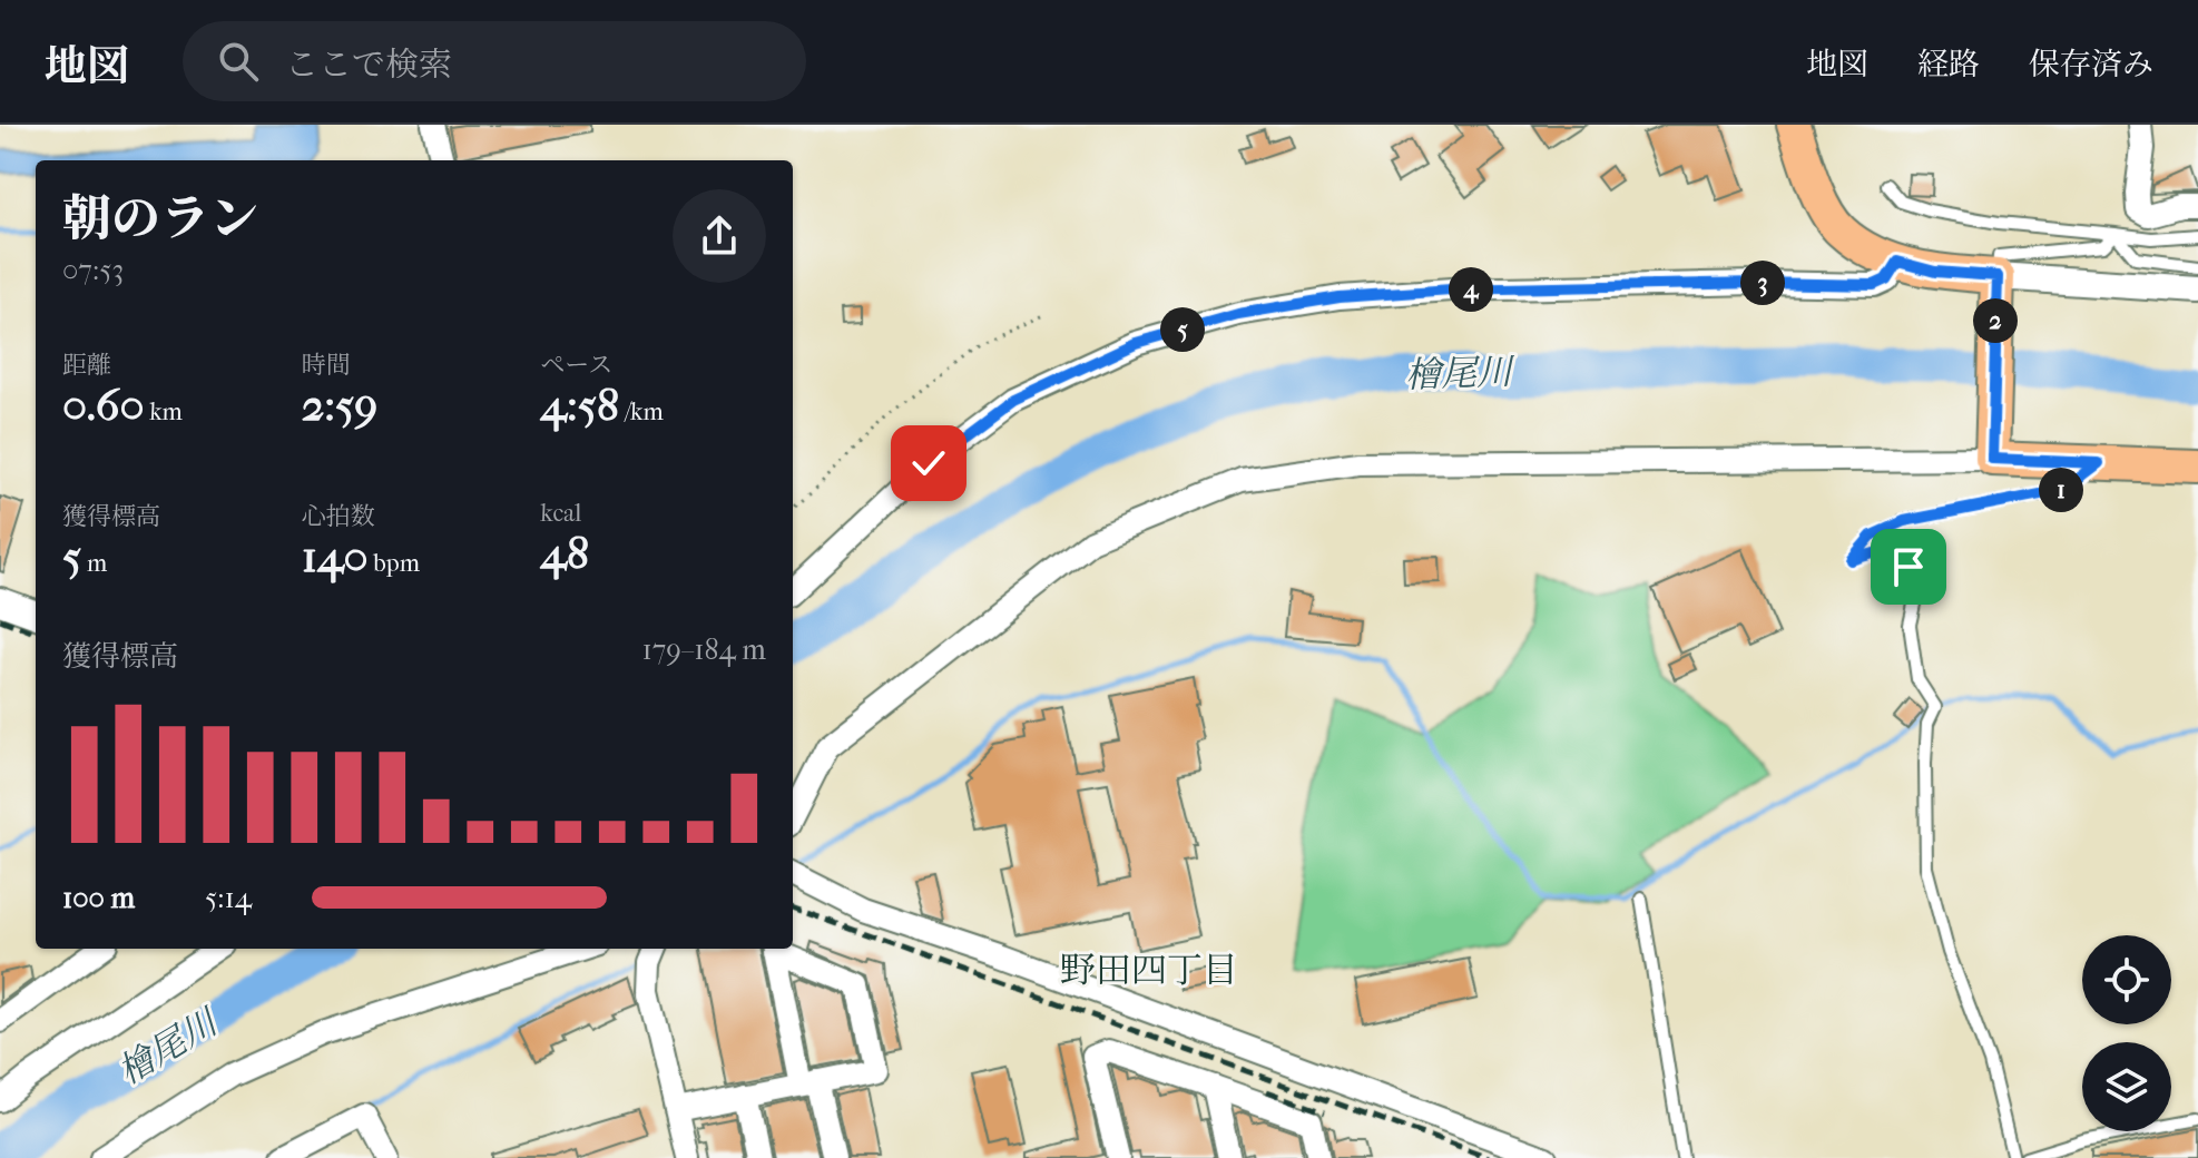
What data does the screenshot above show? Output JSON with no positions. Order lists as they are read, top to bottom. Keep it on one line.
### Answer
{"districts":["野田四丁目"],"water":["檜尾川"],"page":{"header":"地図","search":"ここで検索","nav":["地図","経路","保存済み"],"heading":["朝のラン","07:53"],"pins":["3","4","2","5","1"],"stats":[["距離","0.60 km"],["時間","2:59"],["ペース","4:58 /km"],["獲得標高","5 m"],["心拍数","140 bpm"],["kcal","48"]],"chart":["獲得標高","179–184 m"],"list":[{"name":"100 m","note":"5:14"}]}}
